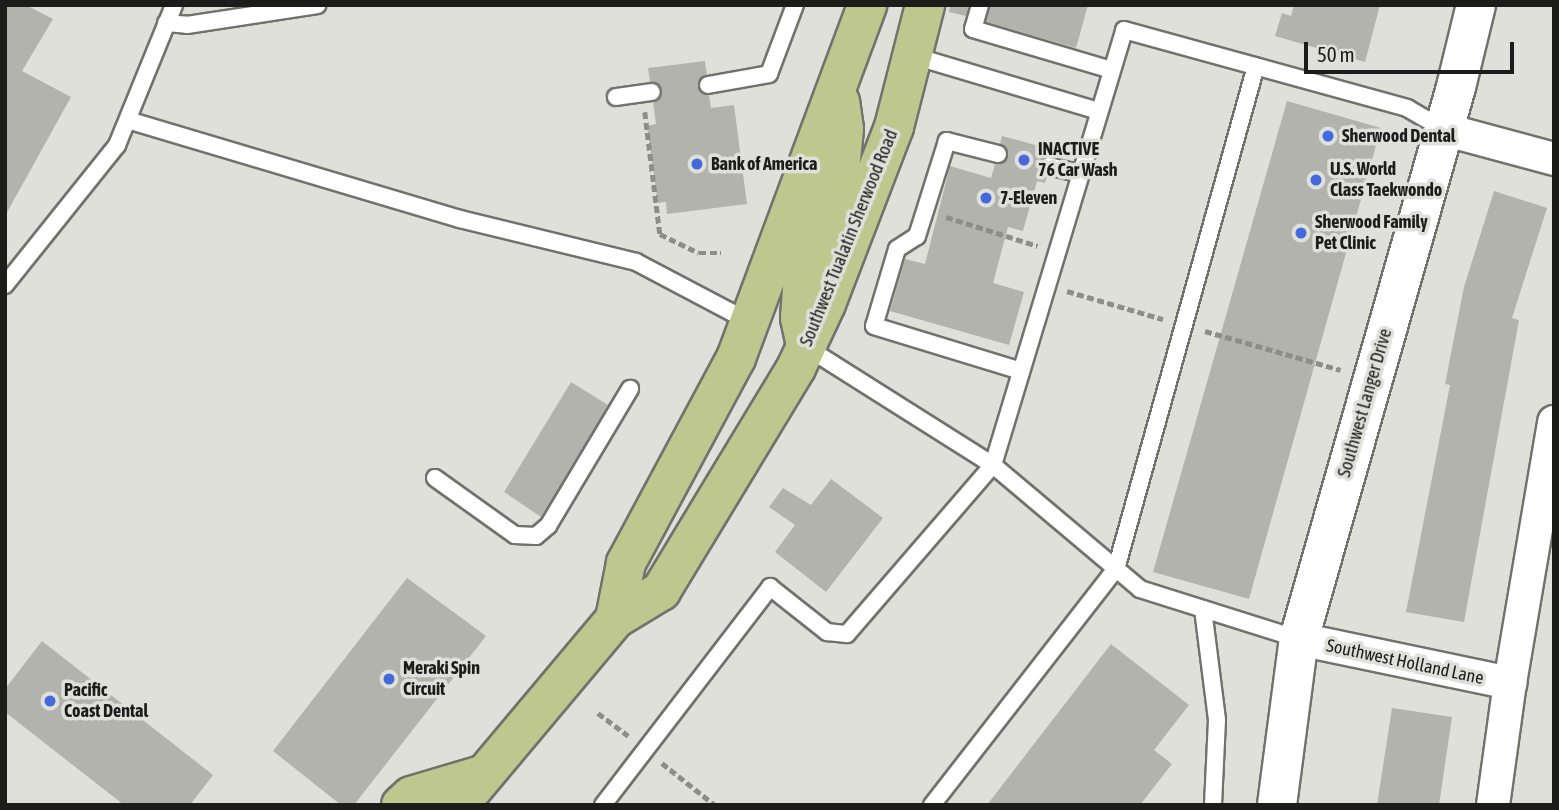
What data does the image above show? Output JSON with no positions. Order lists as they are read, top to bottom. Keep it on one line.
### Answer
{"streets":{"highway":["Southwest Tualatin Sherwood Road"],"street":["Southwest Langer Drive","Southwest Holland Lane"]},"crossings":[["Southwest Langer Drive","Southwest Holland Lane"]],"places":["Sherwood Dental","INACTIVE 76 Car Wash","Bank of America","U.S. World Class Taekwondo","7-Eleven","Sherwood Family Pet Clinic","Meraki Spin Circuit","Pacific Coast Dental"],"scale_bar":"50 m"}
